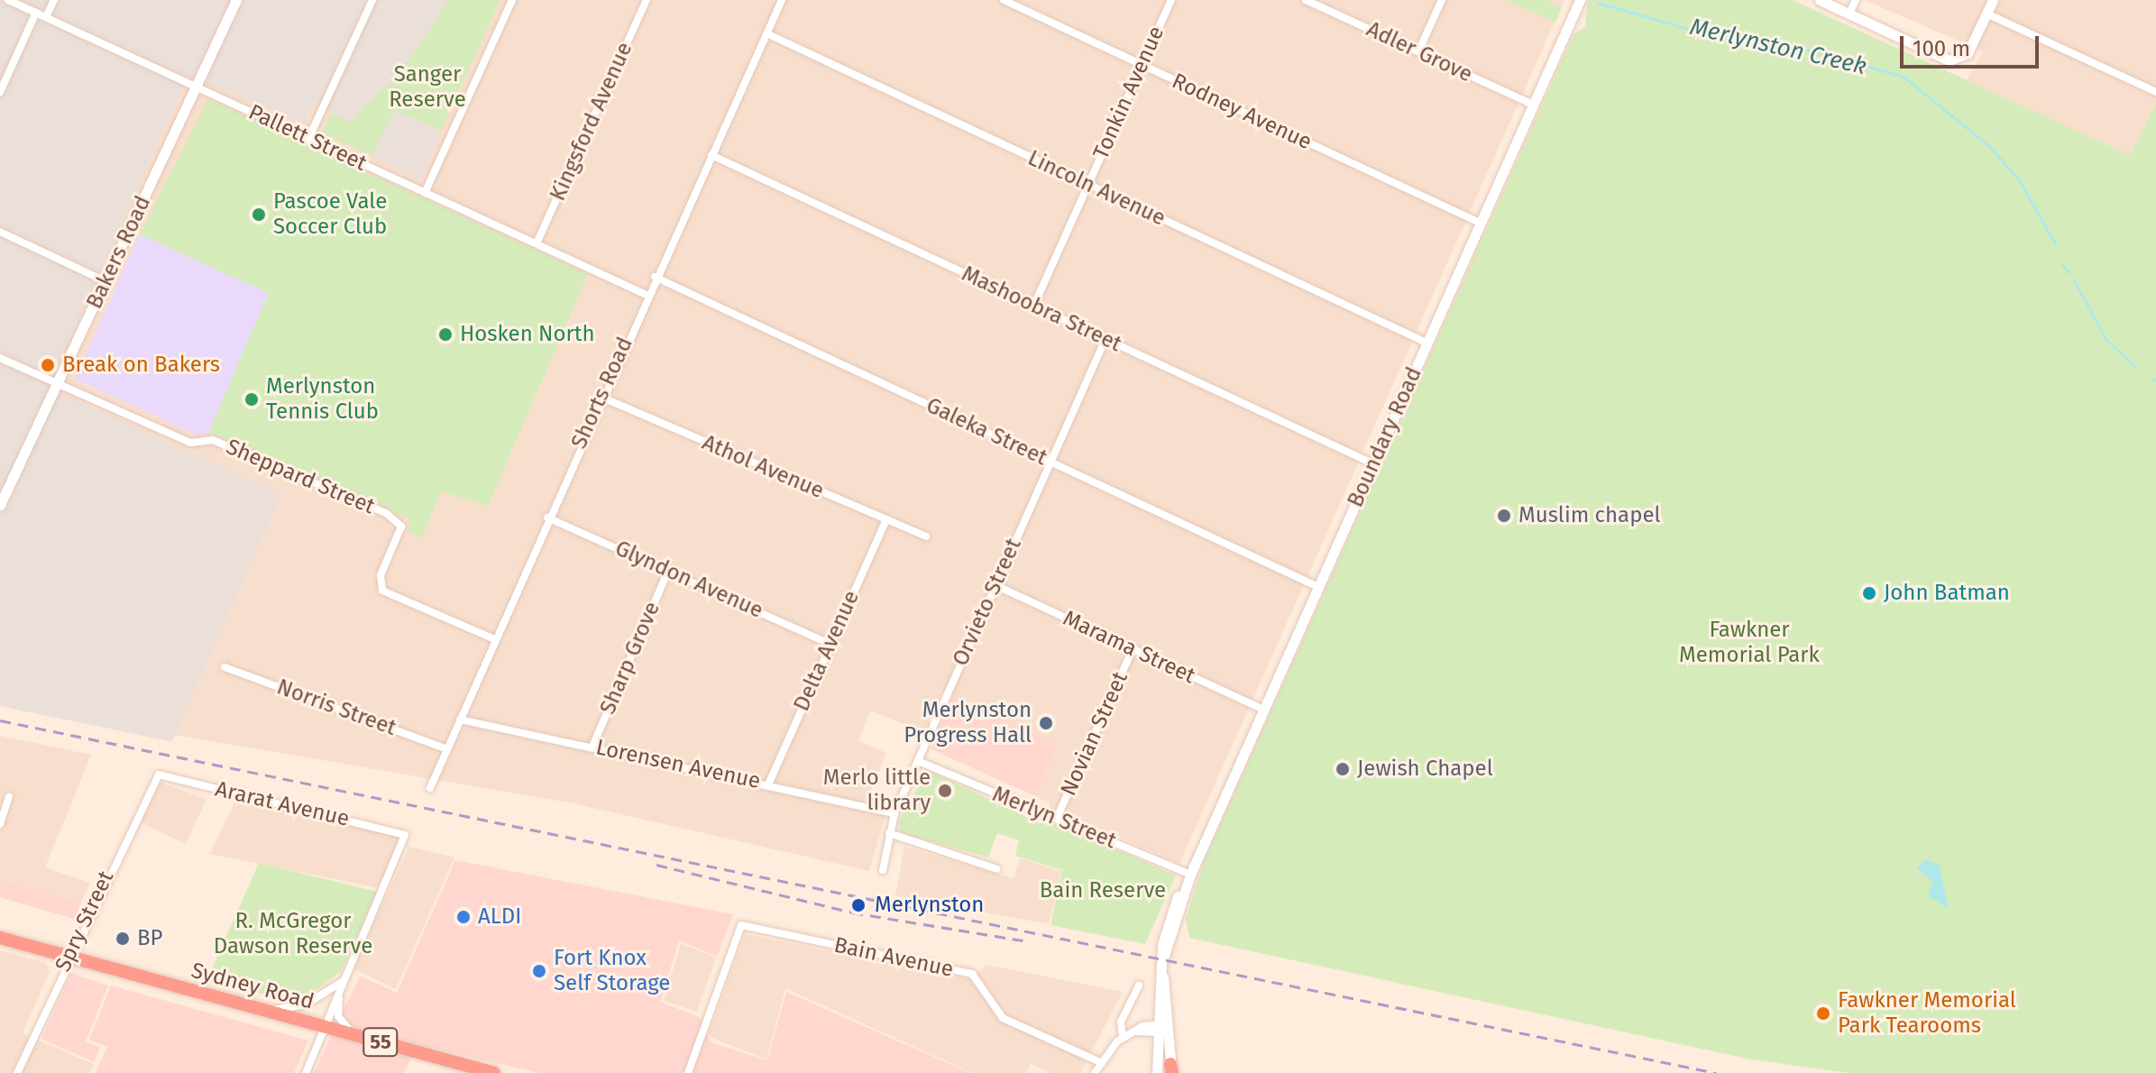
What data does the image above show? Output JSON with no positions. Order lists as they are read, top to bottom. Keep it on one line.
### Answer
{"streets":{"highway":["Sydney Road","55"],"main road":["Bakers Road","Boundary Road"],"street":["Adler Grove","Tonkin Avenue","Rodney Avenue","Kingsford Avenue","Pallett Street","Lincoln Avenue","Mashoobra Street","Shorts Road","Galeka Street","Athol Avenue","Sheppard Street","Glyndon Avenue","Orvieto Street","Marama Street","Delta Avenue","Sharp Grove","Norris Street","Novian Street","Lorensen Avenue","Ararat Avenue","Merlyn Street","Spry Street","Bain Avenue"]},"crossings":[["Adler Grove","Boundary Road"],["Tonkin Avenue","Rodney Avenue"],["Tonkin Avenue","Lincoln Avenue"],["Tonkin Avenue","Mashoobra Street"],["Rodney Avenue","Boundary Road"],["Kingsford Avenue","Pallett Street"],["Pallett Street","Bakers Road"],["Pallett Street","Shorts Road"],["Lincoln Avenue","Shorts Road"],["Lincoln Avenue","Boundary Road"],["Bakers Road","Sheppard Street"],["Mashoobra Street","Shorts Road"],["Mashoobra Street","Boundary Road"],["Mashoobra Street","Orvieto Street"],["Shorts Road","Galeka Street"],["Shorts Road","Athol Avenue"],["Shorts Road","Sheppard Street"],["Shorts Road","Glyndon Avenue"],["Shorts Road","Norris Street"],["Shorts Road","Lorensen Avenue"],["Galeka Street","Boundary Road"],["Galeka Street","Orvieto Street"],["Boundary Road","Marama Street"],["Boundary Road","Merlyn Street"],["Athol Avenue","Delta Avenue"],["Glyndon Avenue","Delta Avenue"],["Glyndon Avenue","Sharp Grove"],["Orvieto Street","Marama Street"],["Orvieto Street","Lorensen Avenue"],["Orvieto Street","Merlyn Street"],["Marama Street","Novian Street"],["Delta Avenue","Lorensen Avenue"],["Sharp Grove","Lorensen Avenue"],["Novian Street","Merlyn Street"],["Ararat Avenue","Spry Street"],["Spry Street","Sydney Road"]],"water":["Merlynston Creek"],"parks":["Sanger Reserve","Fawkner Memorial Park","Bain Reserve","R. McGregor Dawson Reserve"],"places":["Pascoe Vale Soccer Club","Hosken North","Break on Bakers","Merlynston Tennis Club","Muslim chapel","John Batman","Merlynston Progress Hall","Jewish Chapel","Merlo little library","Merlynston","ALDI","BP","Fort Knox Self Storage","Fawkner Memorial Park Tearooms"],"scale_bar":"100 m"}
